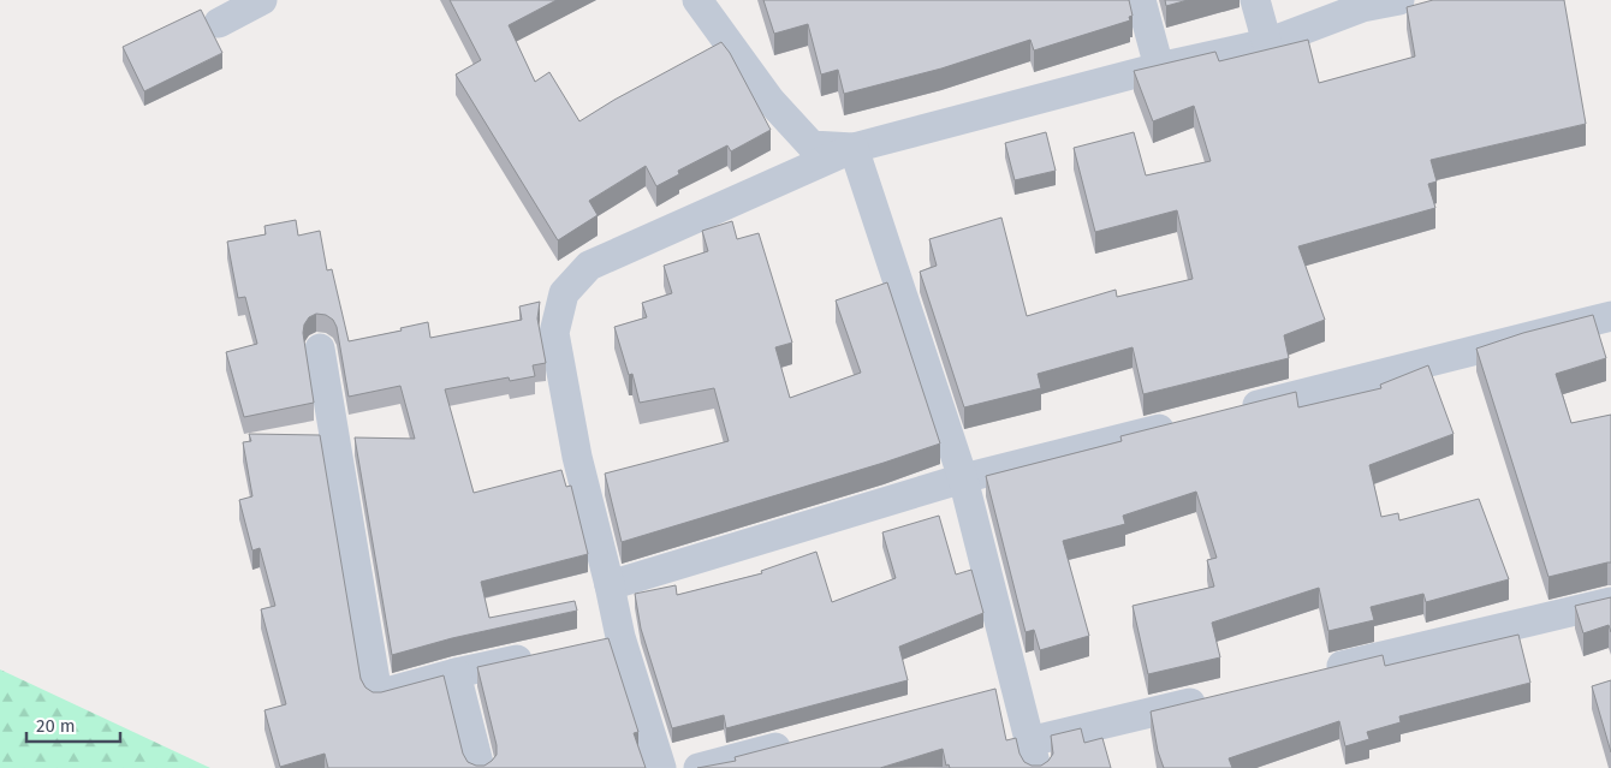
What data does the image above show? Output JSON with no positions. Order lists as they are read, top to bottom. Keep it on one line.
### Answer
{"scale_bar":"20 m"}
